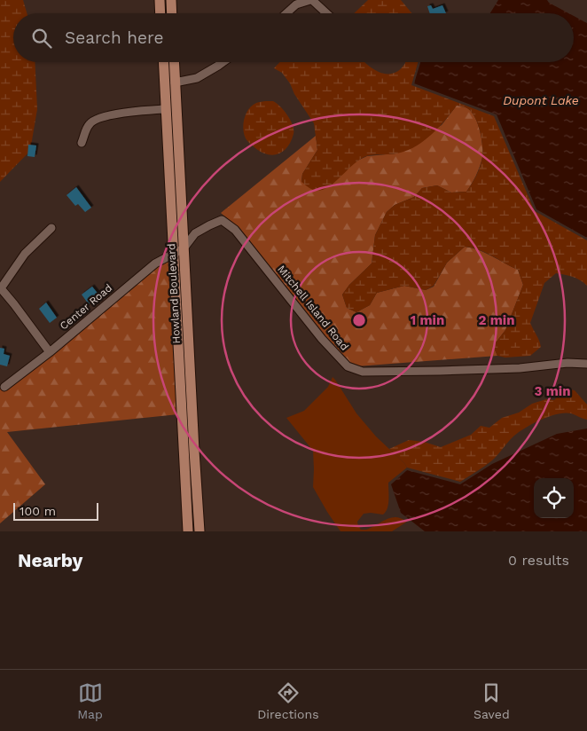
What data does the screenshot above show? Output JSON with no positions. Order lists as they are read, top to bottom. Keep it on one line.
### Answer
{"streets":{"main road":["Howland Boulevard"],"street":["Center Road","Mitchell Island Road"]},"crossings":[["Howland Boulevard","Center Road"],["Howland Boulevard","Mitchell Island Road"],["Center Road","Mitchell Island Road"]],"water":["Dupont Lake"],"scale_bar":"100 m","page":{"search":"Search here","scale":"100 m","heading":["Nearby","0 results"],"nav":["Map","Directions","Saved"]},"rings":["1 min","2 min","3 min"]}
